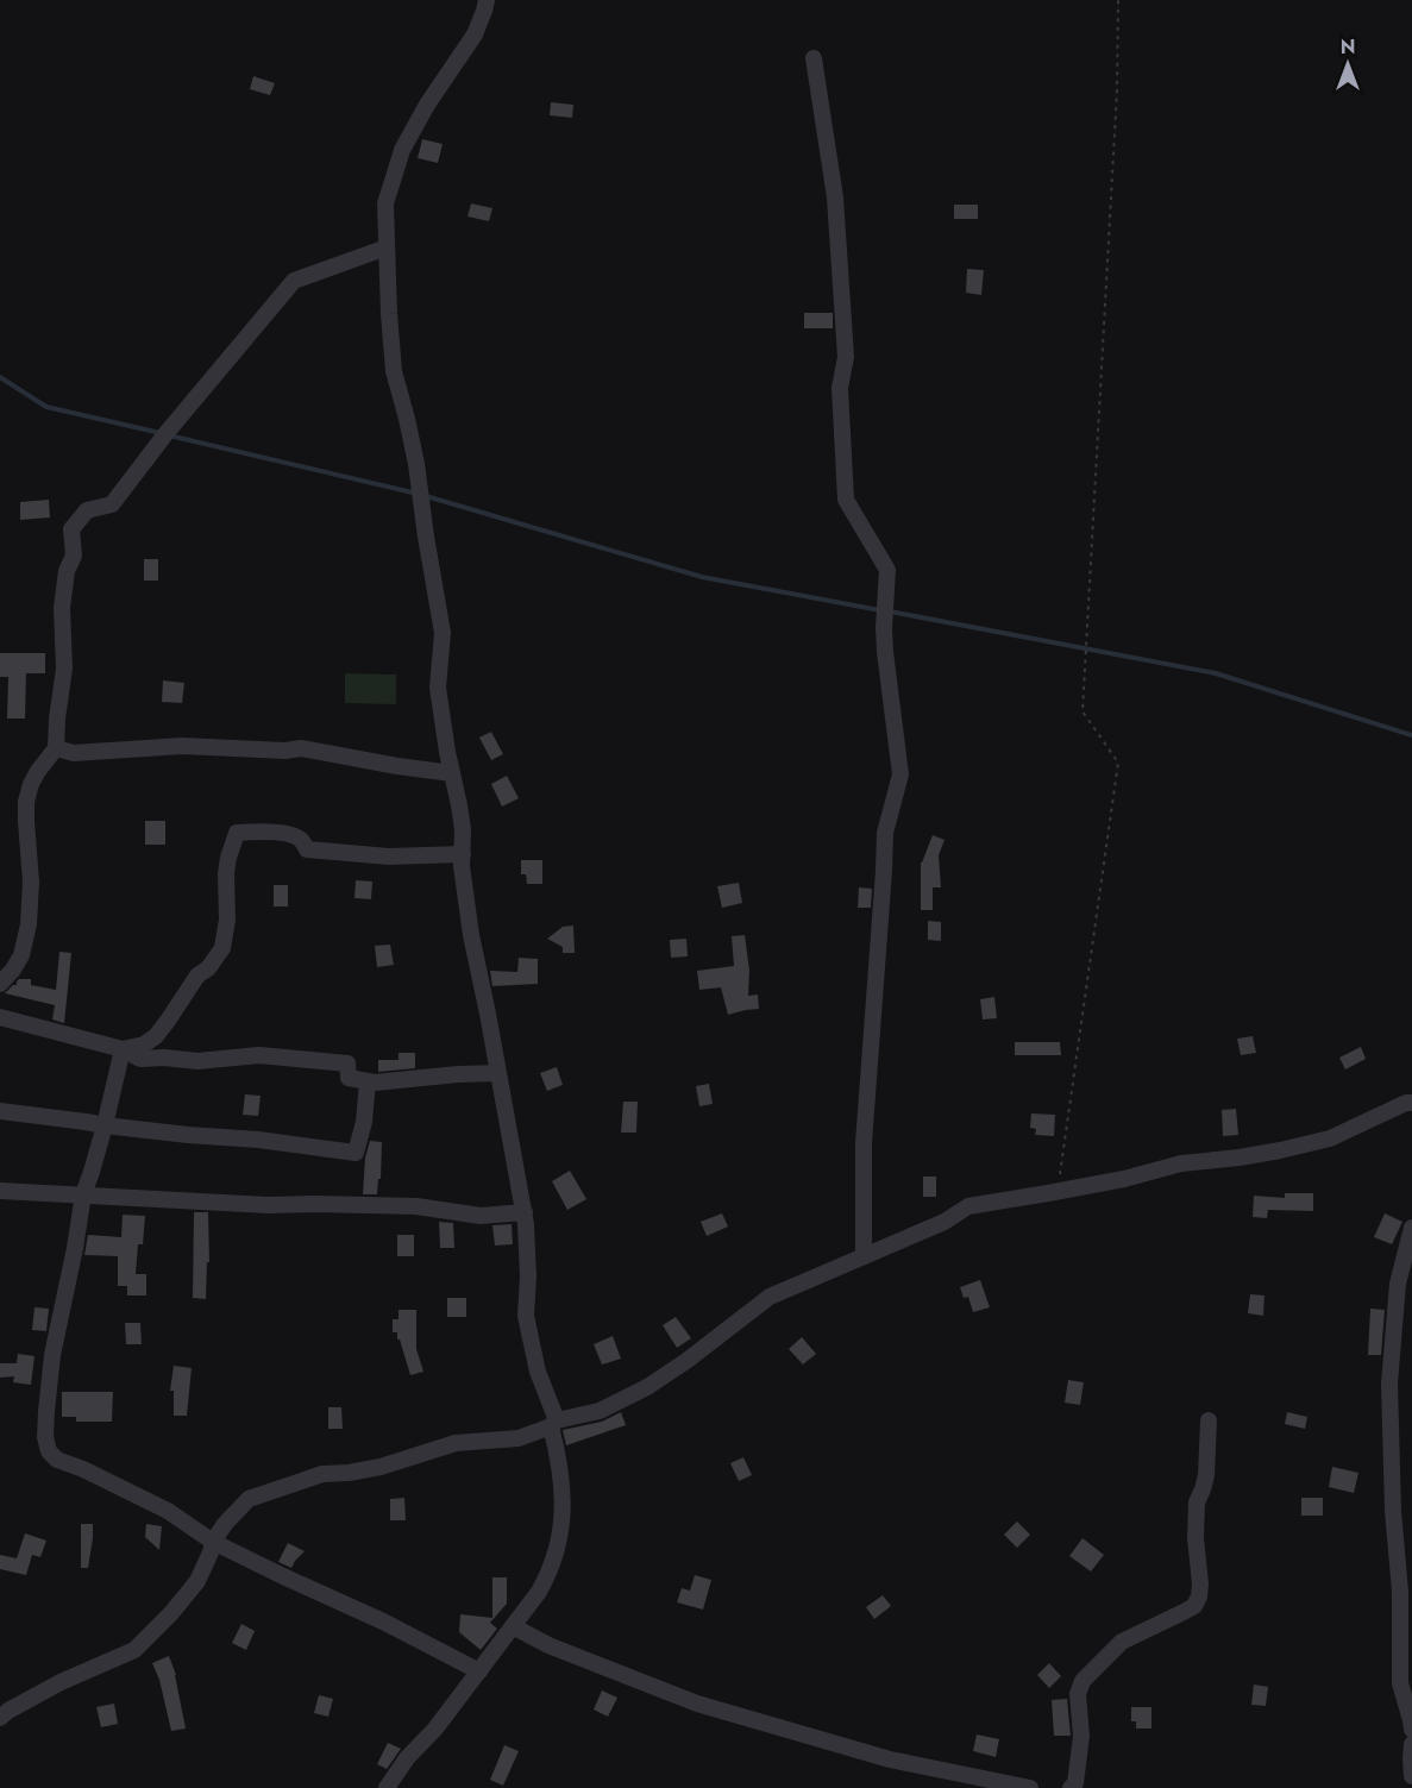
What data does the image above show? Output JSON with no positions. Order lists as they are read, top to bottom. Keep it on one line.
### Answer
{"north":"top"}
